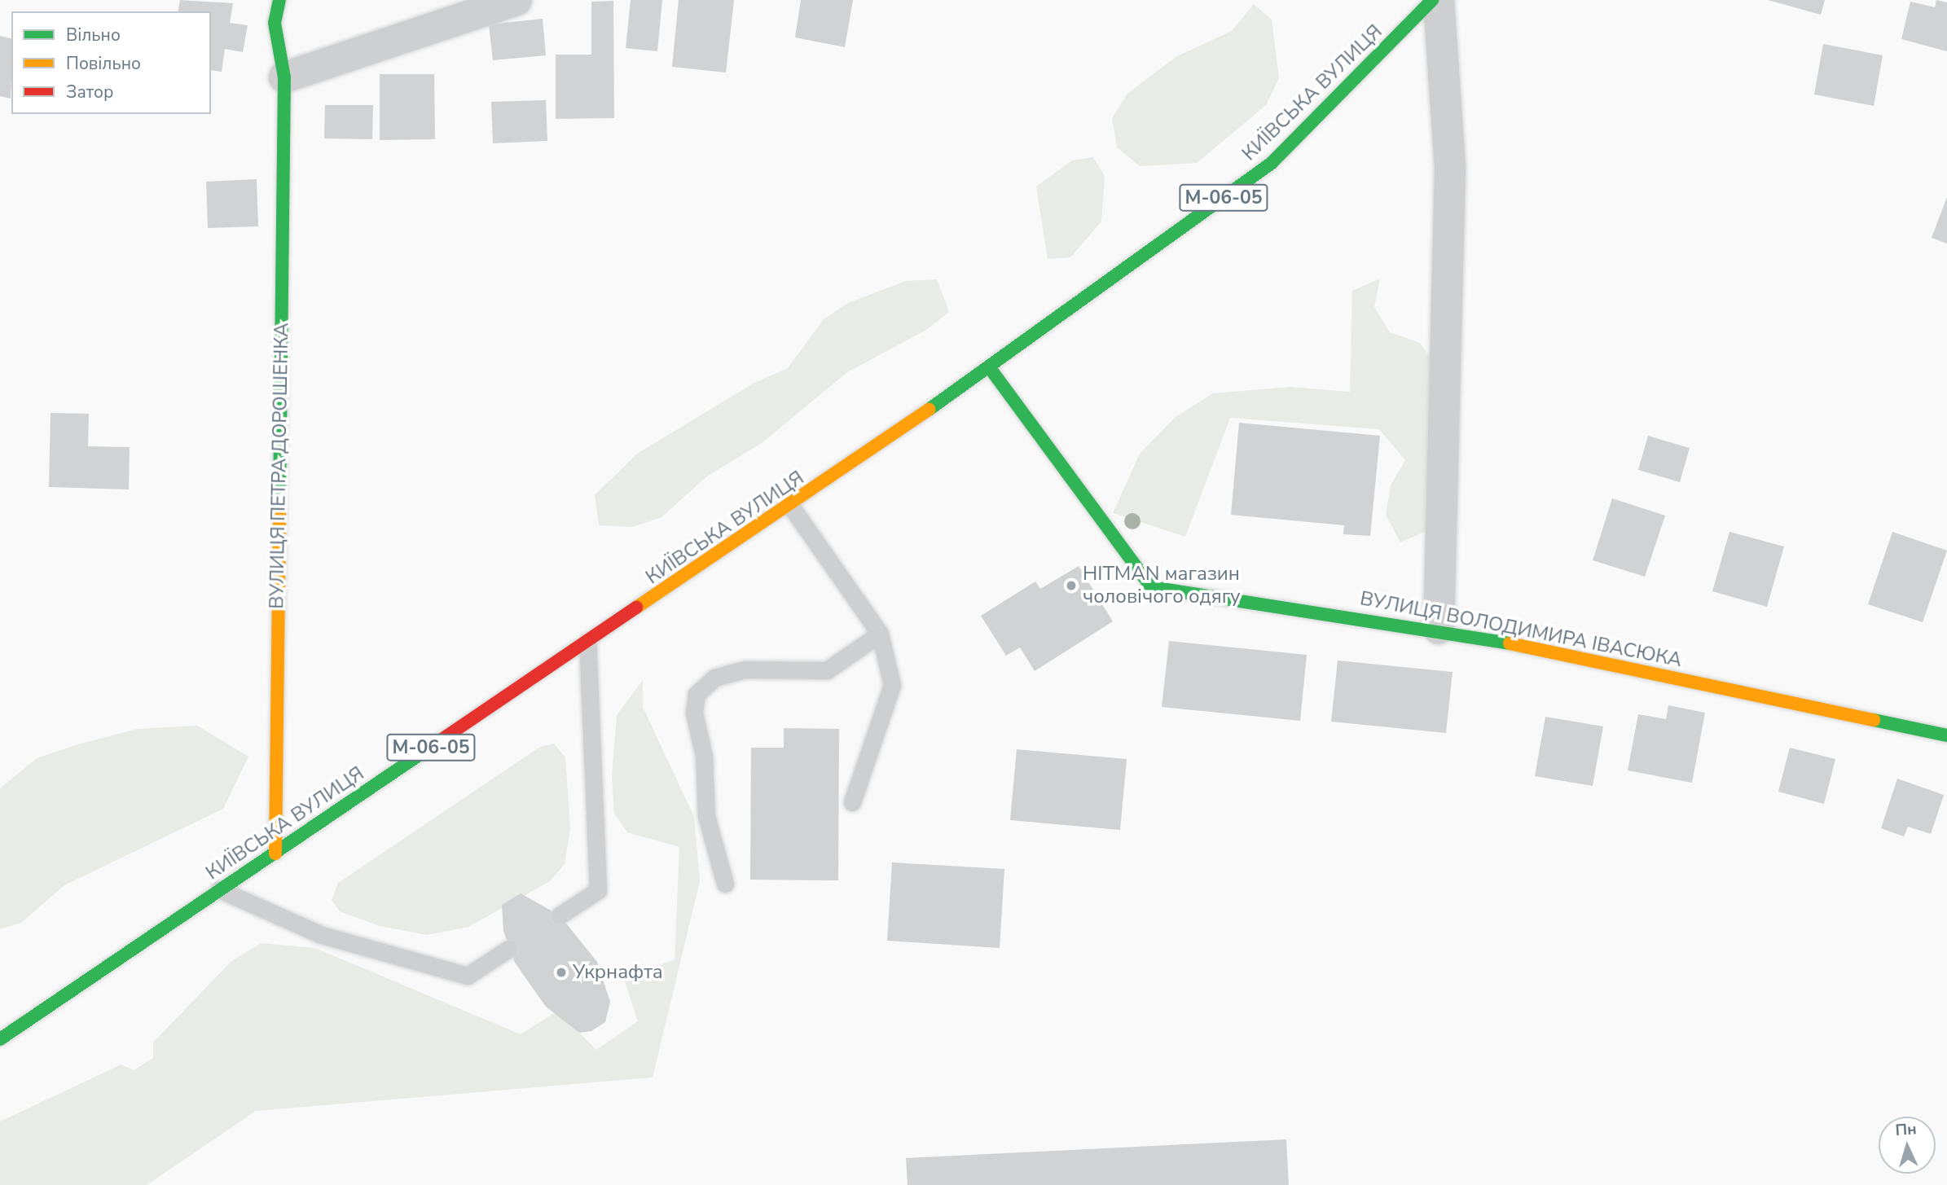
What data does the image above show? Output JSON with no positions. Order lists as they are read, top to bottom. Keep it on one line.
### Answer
{"streets":{"main road":["КИЇВСЬКА ВУЛИЦЯ","М-06-05","ВУЛИЦЯ ПЕТРА ДОРОШЕНКА","ВУЛИЦЯ ВОЛОДИМИРА ІВАСЮКА"]},"crossings":[["КИЇВСЬКА ВУЛИЦЯ","ВУЛИЦЯ ПЕТРА ДОРОШЕНКА"],["КИЇВСЬКА ВУЛИЦЯ","ВУЛИЦЯ ВОЛОДИМИРА ІВАСЮКА"]],"places":["HITMAN магазин чоловічого одягу","Укрнафта"],"legend":["Вільно","Повільно","Затор"],"north":"top"}
